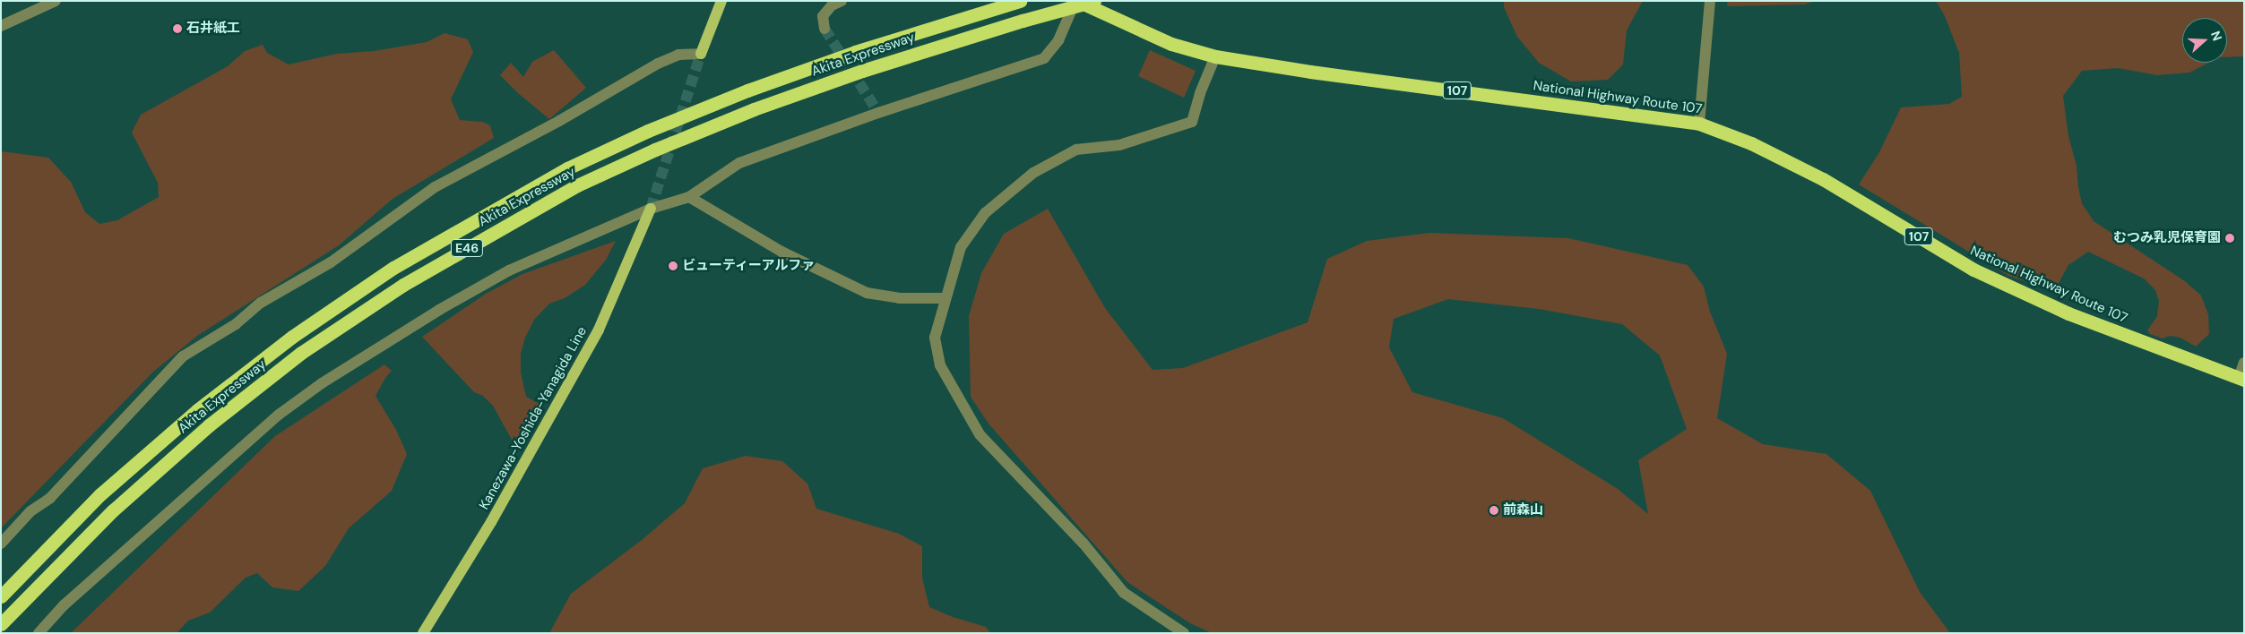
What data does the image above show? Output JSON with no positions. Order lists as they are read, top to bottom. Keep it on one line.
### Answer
{"streets":{"highway":["Akita Expressway","107","National Highway Route 107","E46"],"main road":["Kanezawa-Yoshida-Yanagida Line"]},"places":["石井紙工","むつみ乳児保育園","ビューティーアルファ","前森山"],"north":"right"}
